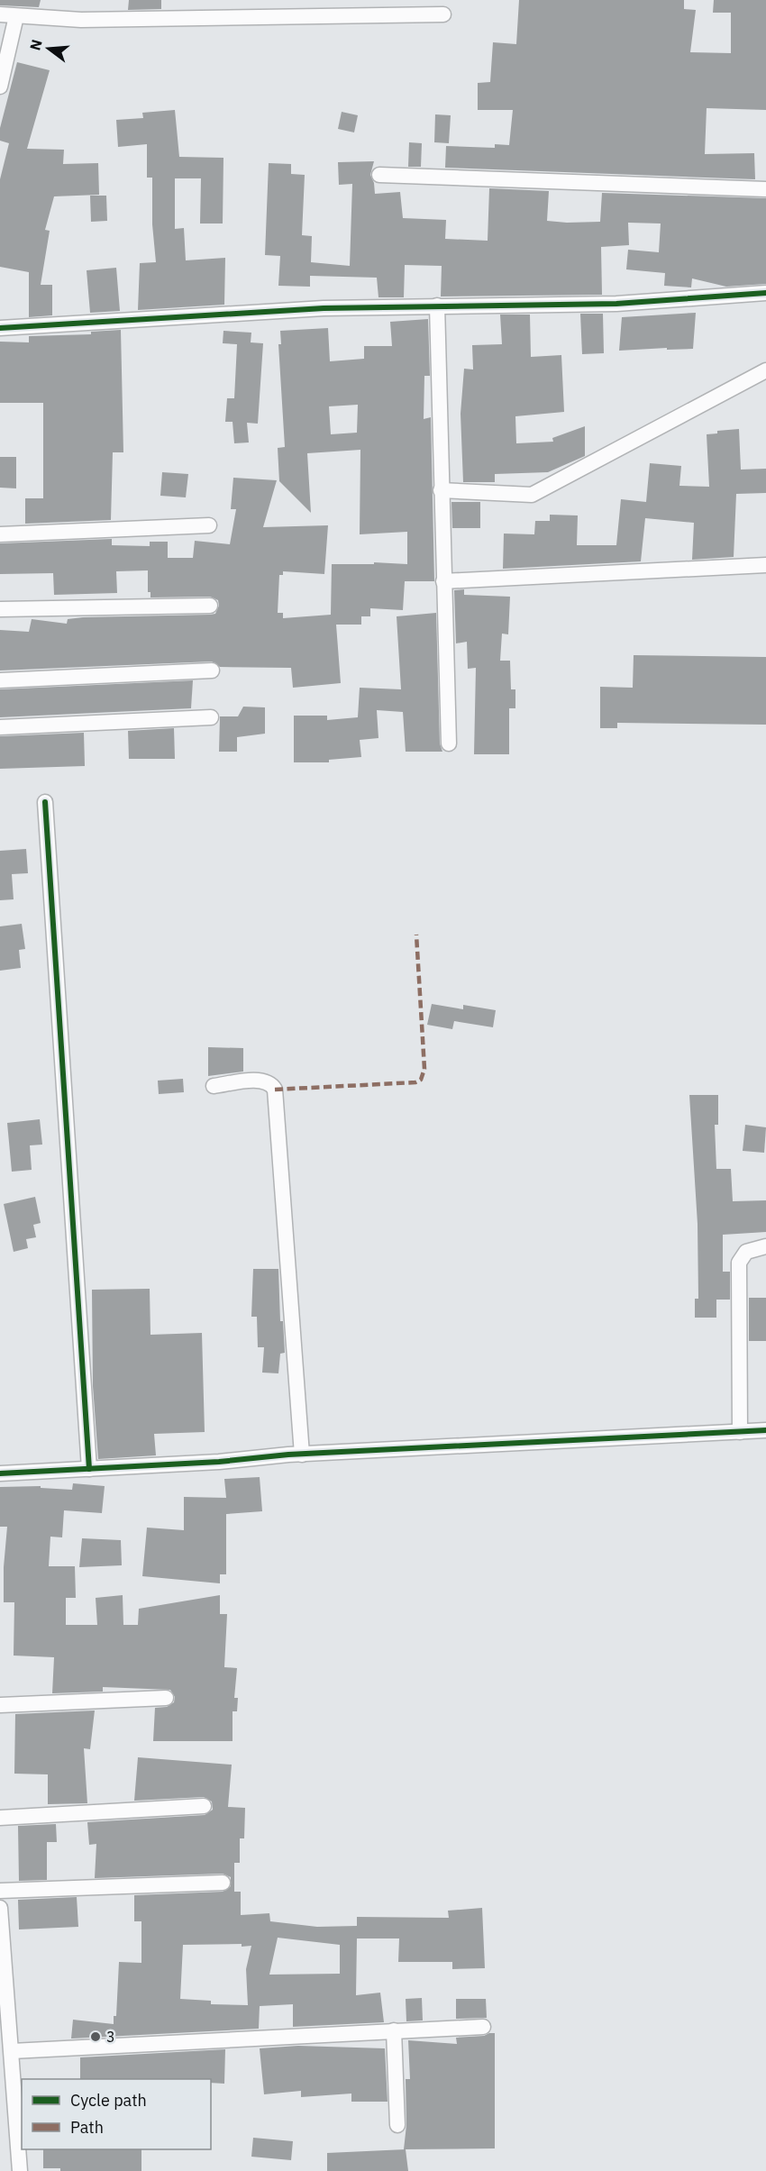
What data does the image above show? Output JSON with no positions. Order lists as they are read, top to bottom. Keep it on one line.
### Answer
{"places":["3"],"legend":["Cycle path","Path"],"north":"left"}
